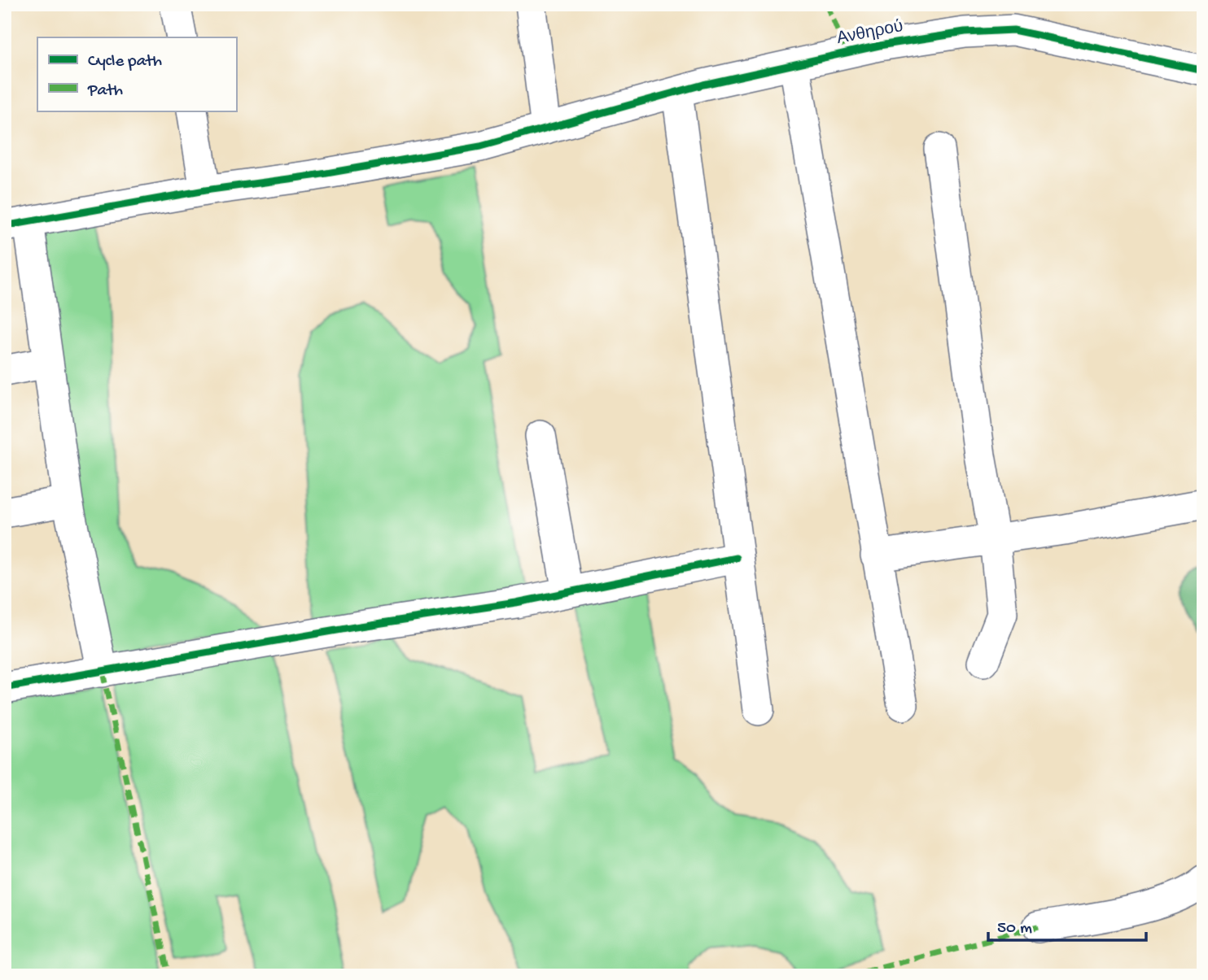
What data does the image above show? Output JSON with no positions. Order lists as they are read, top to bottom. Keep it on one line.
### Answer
{"streets":{"street":["Ανθηρού"]},"legend":["Cycle path","Path"],"scale_bar":"50 m"}
